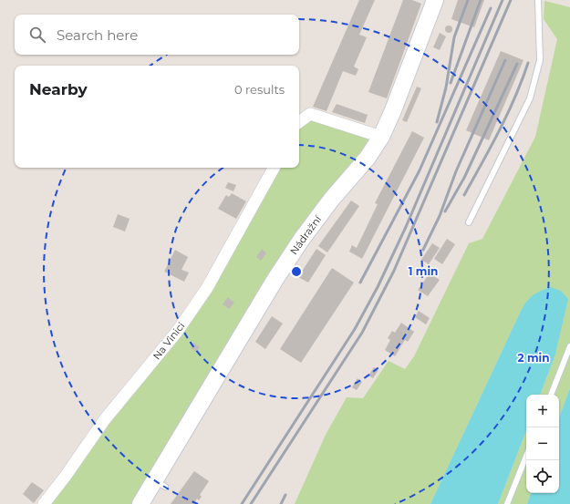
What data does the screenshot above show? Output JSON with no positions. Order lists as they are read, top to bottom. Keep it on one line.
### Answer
{"streets":{"main road":["Nádražní"],"street":["Na Vinici"]},"page":{"search":"Search here","heading":["Nearby","0 results"],"map_buttons":["+","−"]},"rings":["1 min","2 min"]}
